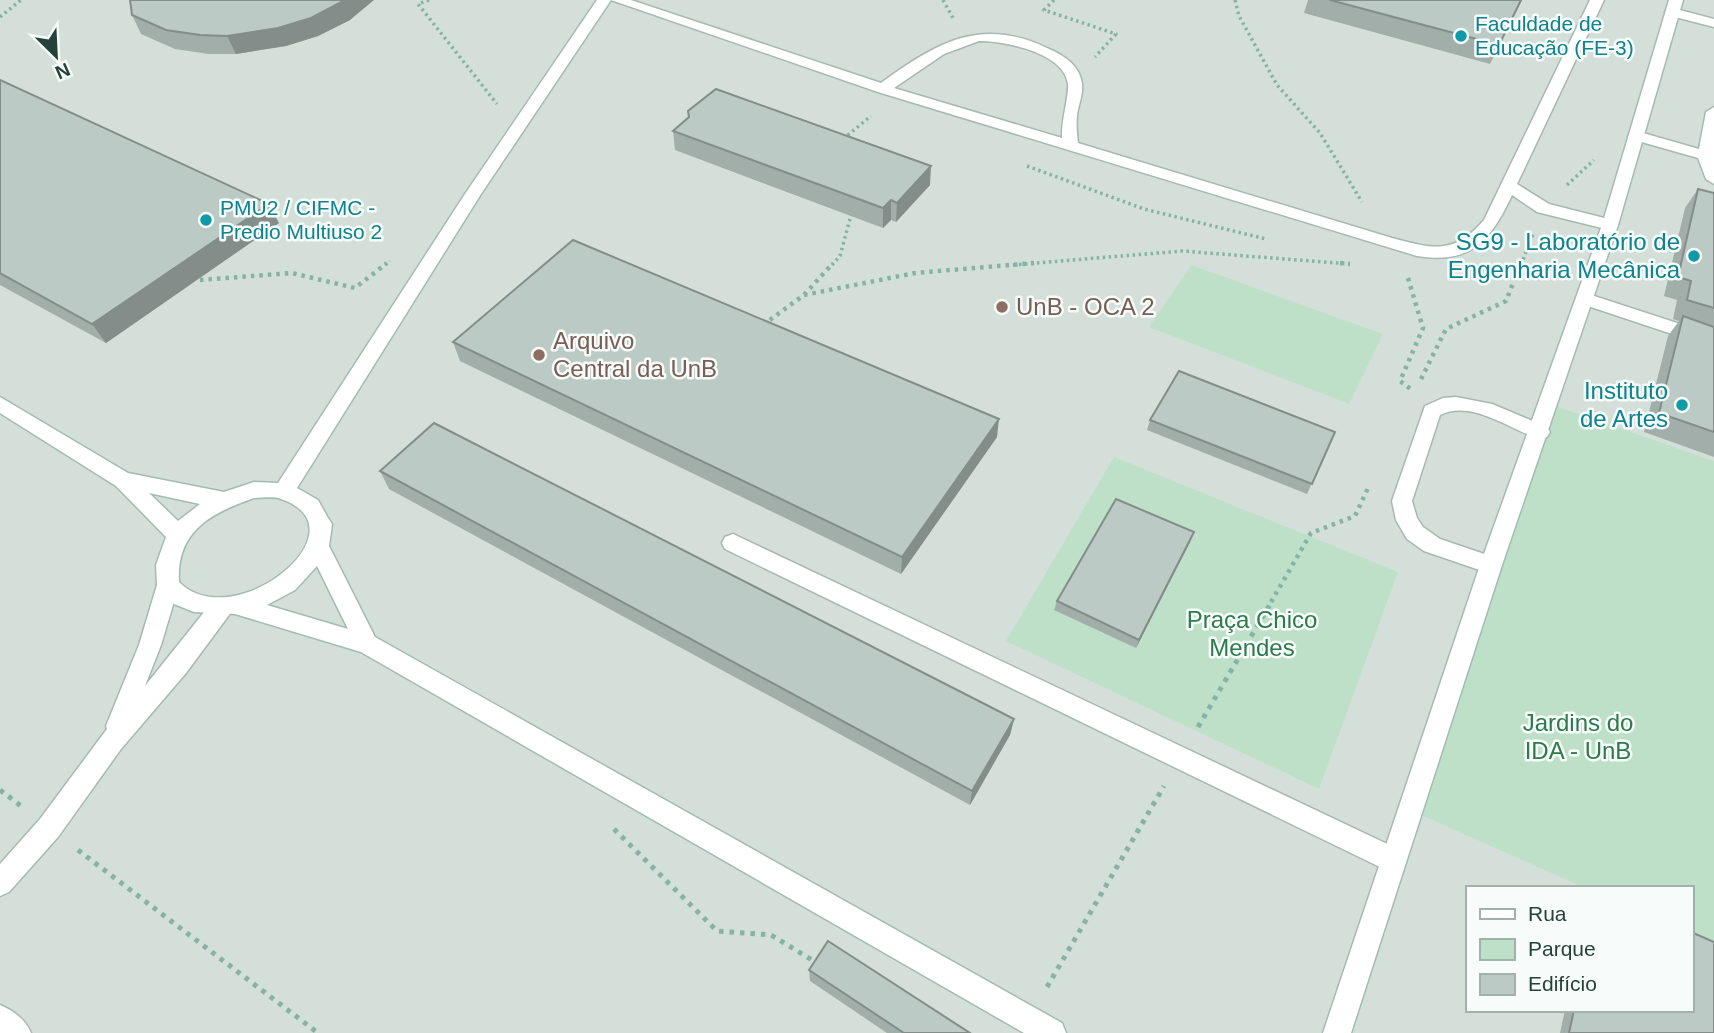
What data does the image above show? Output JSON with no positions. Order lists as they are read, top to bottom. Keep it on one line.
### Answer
{"parks":["Praça Chico Mendes","Jardins do IDA - UnB"],"places":["Faculdade de Educação (FE-3)","PMU2 / CIFMC - Predio Multiuso 2","SG9 - Laboratório de Engenharia Mecânica","UnB - OCA 2","Arquivo Central da UnB","Instituto de Artes"],"legend":["Rua","Parque","Edifício"],"north":"bottom right"}
